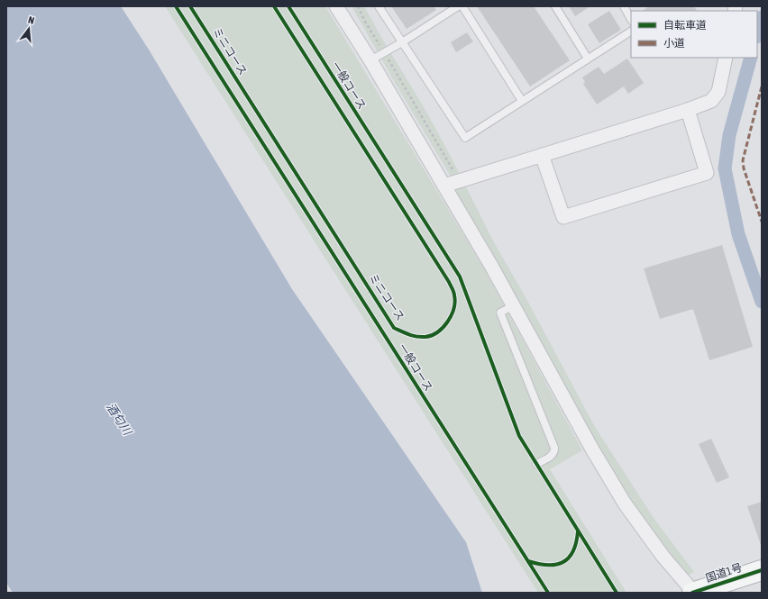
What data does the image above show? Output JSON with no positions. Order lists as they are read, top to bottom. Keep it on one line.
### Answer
{"streets":{"highway":["国道1号"],"cycle path":["ミニコース","一般コース"]},"water":["酒匂川"],"legend":["自転車道","小道"],"north":"top"}
